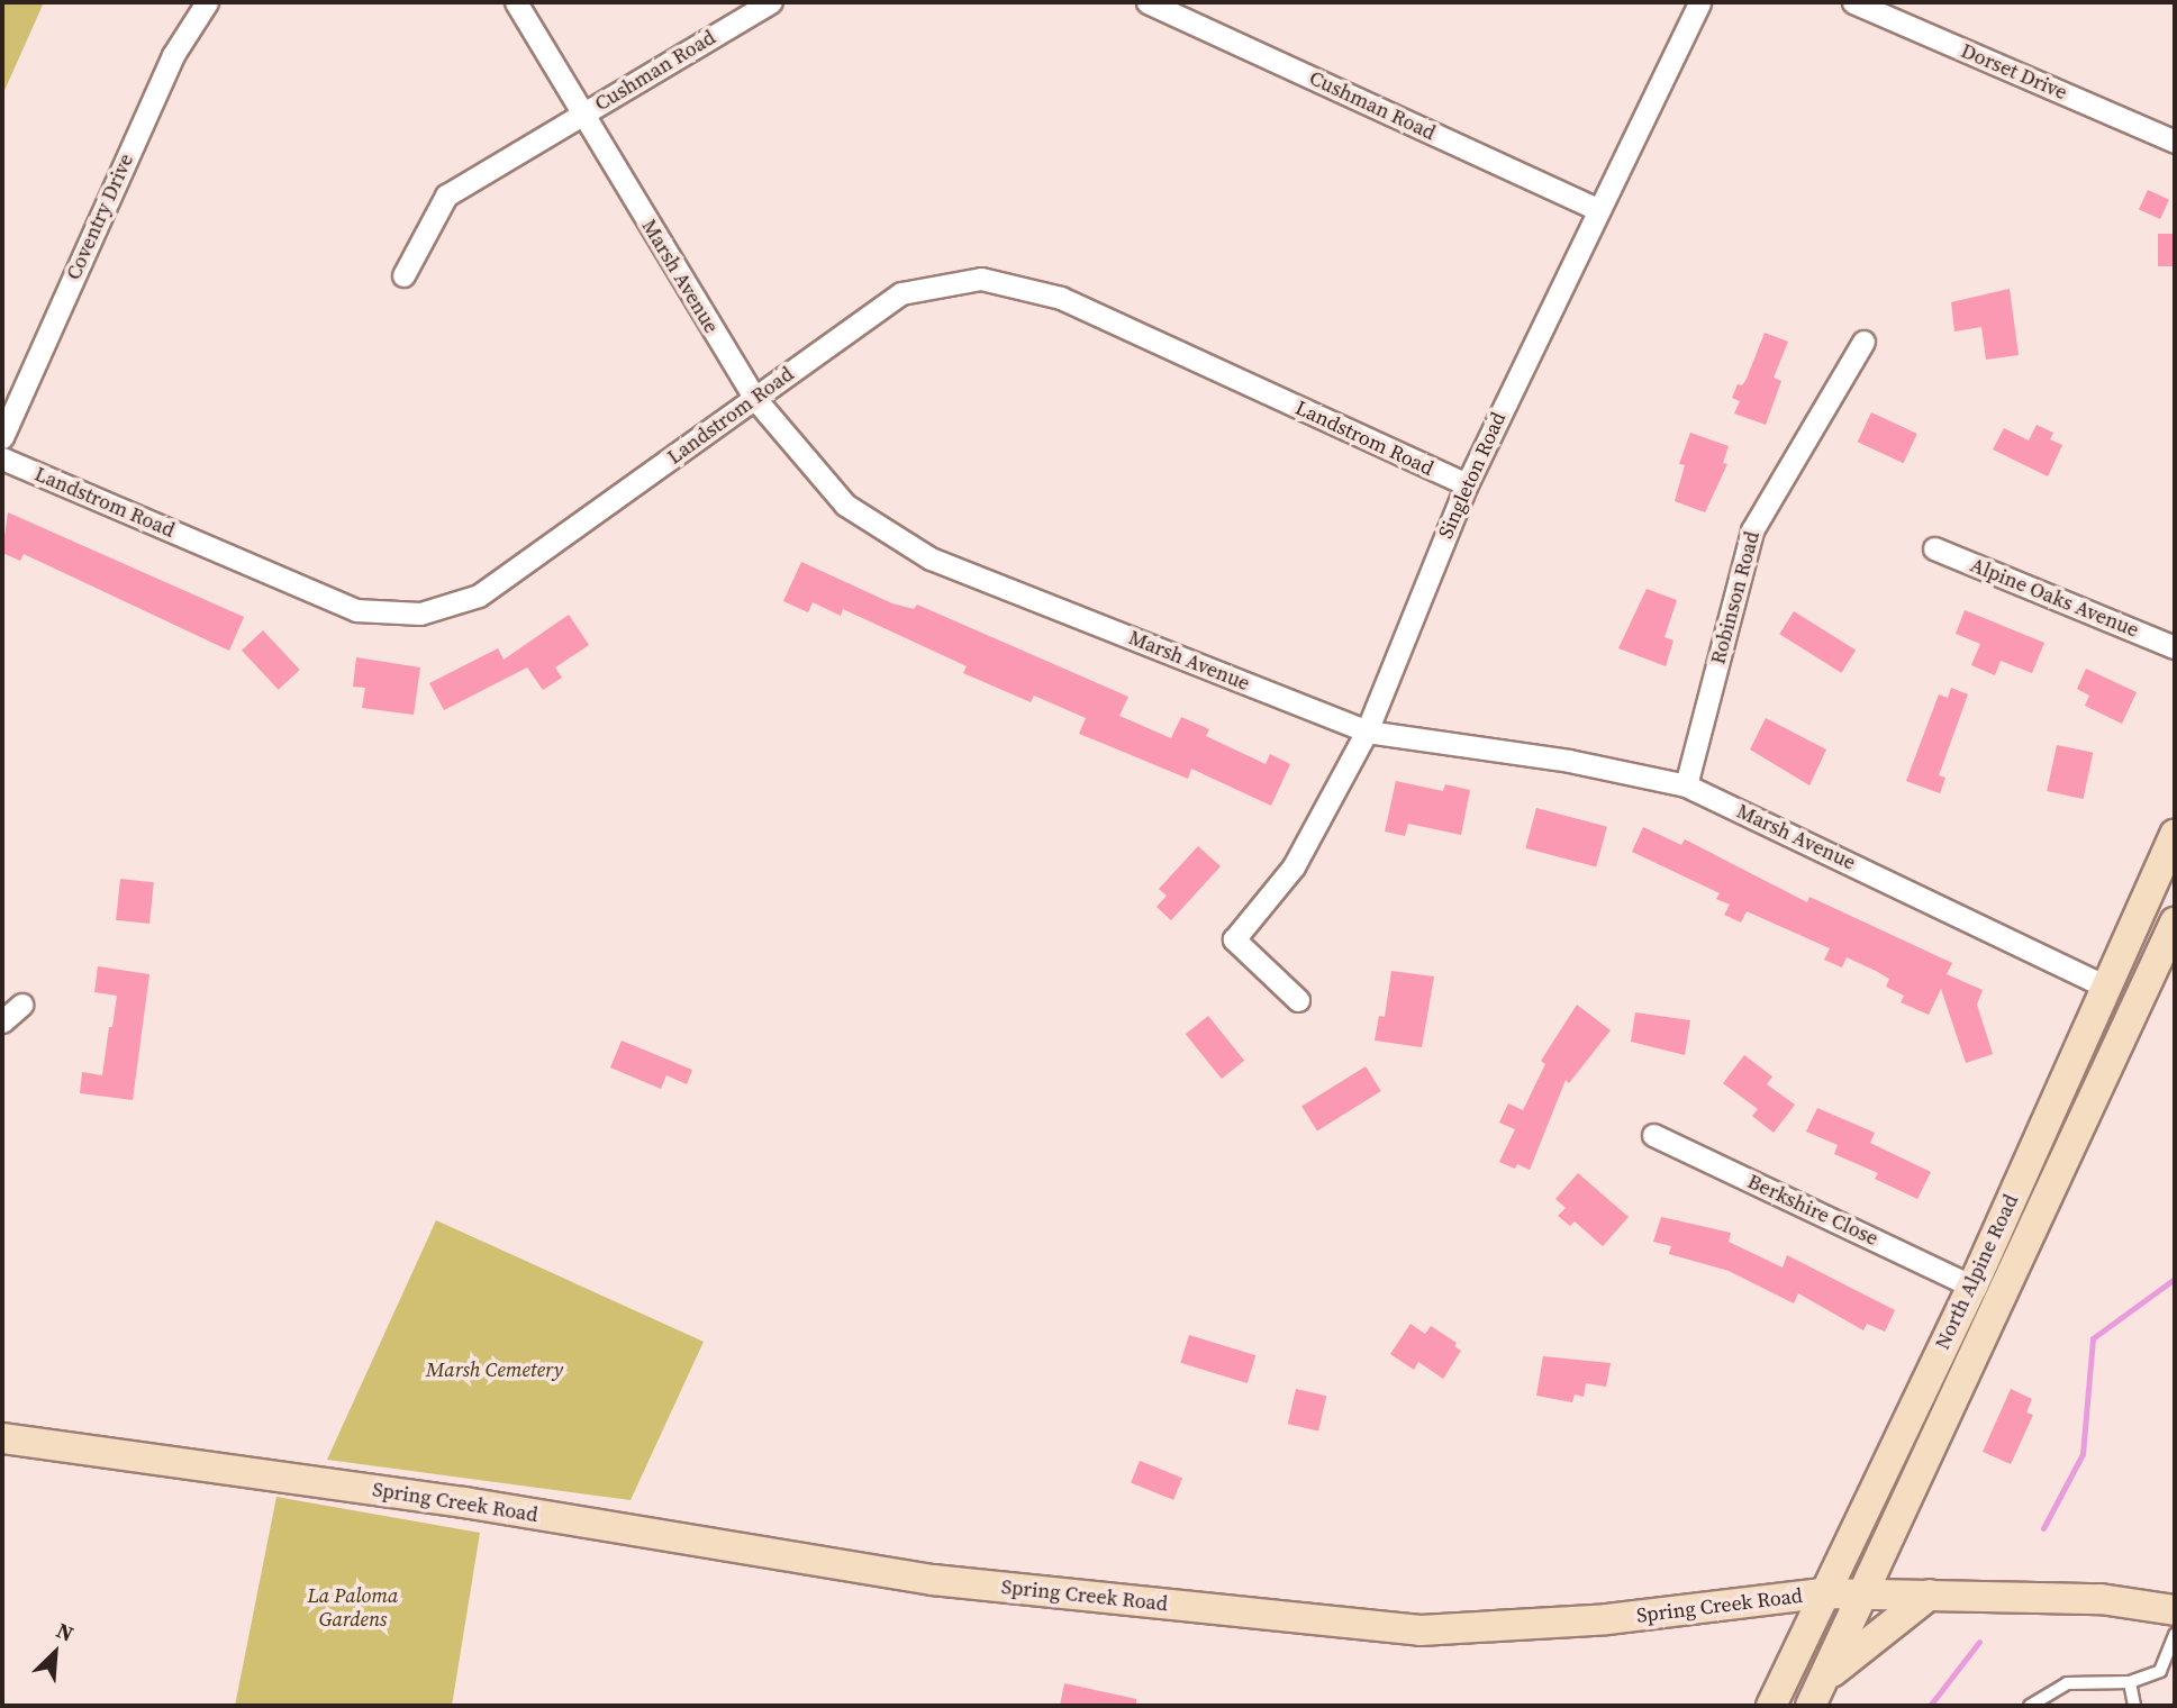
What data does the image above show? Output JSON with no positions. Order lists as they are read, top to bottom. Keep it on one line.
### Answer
{"streets":{"main road":["North Alpine Road","Spring Creek Road"],"street":["Cushman Road","Dorset Drive","Coventry Drive","Marsh Avenue","Landstrom Road","Singleton Road","Robinson Road","Alpine Oaks Avenue","Berkshire Close"]},"crossings":[["Cushman Road","Marsh Avenue"],["Cushman Road","Singleton Road"],["Marsh Avenue","Landstrom Road"],["Marsh Avenue","Singleton Road"],["Marsh Avenue","Robinson Road"],["Marsh Avenue","North Alpine Road"],["Landstrom Road","Singleton Road"],["Berkshire Close","North Alpine Road"],["North Alpine Road","Spring Creek Road"]],"parks":["Marsh Cemetery","La Paloma Gardens"],"north":"top right"}
